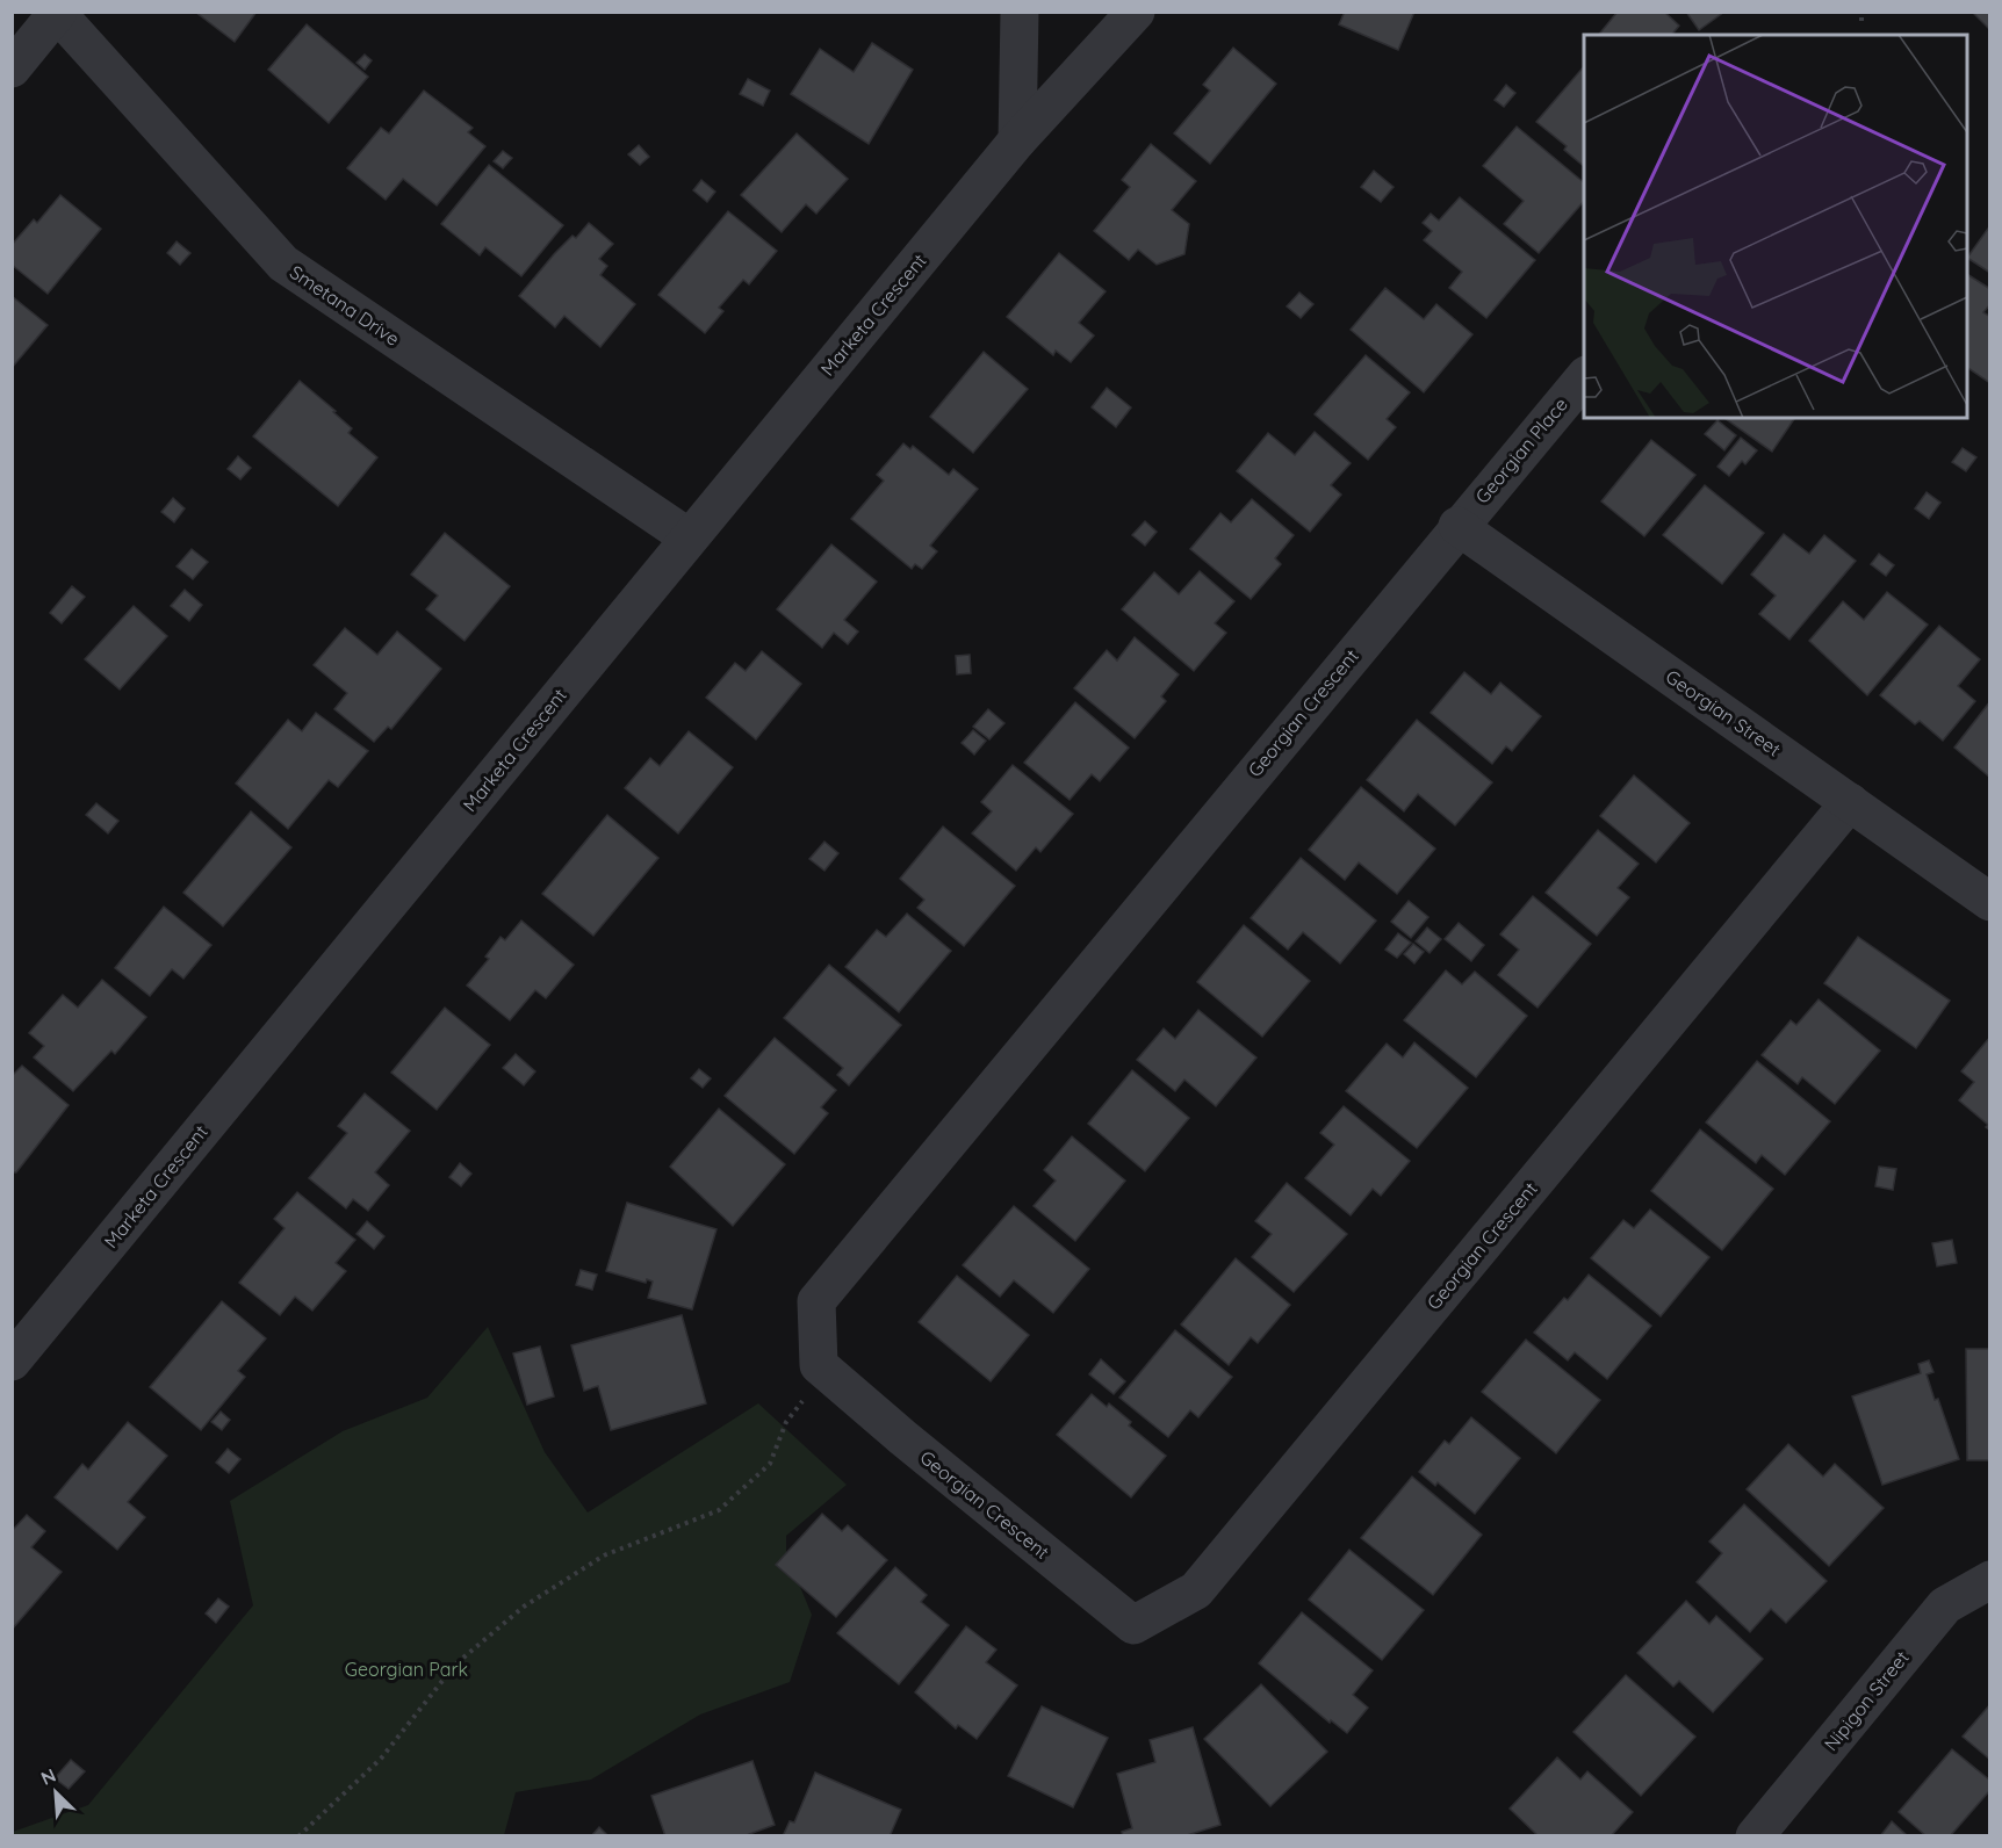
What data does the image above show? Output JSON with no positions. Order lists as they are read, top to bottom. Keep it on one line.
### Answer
{"streets":{"street":["Smetana Drive","Marketa Crescent","Georgian Place","Georgian Crescent","Georgian Street","Nipigon Street"]},"crossings":[["Smetana Drive","Marketa Crescent"],["Georgian Place","Georgian Crescent"],["Georgian Place","Georgian Street"],["Georgian Crescent","Georgian Street"]],"parks":["Georgian Park"],"north":"top left"}
